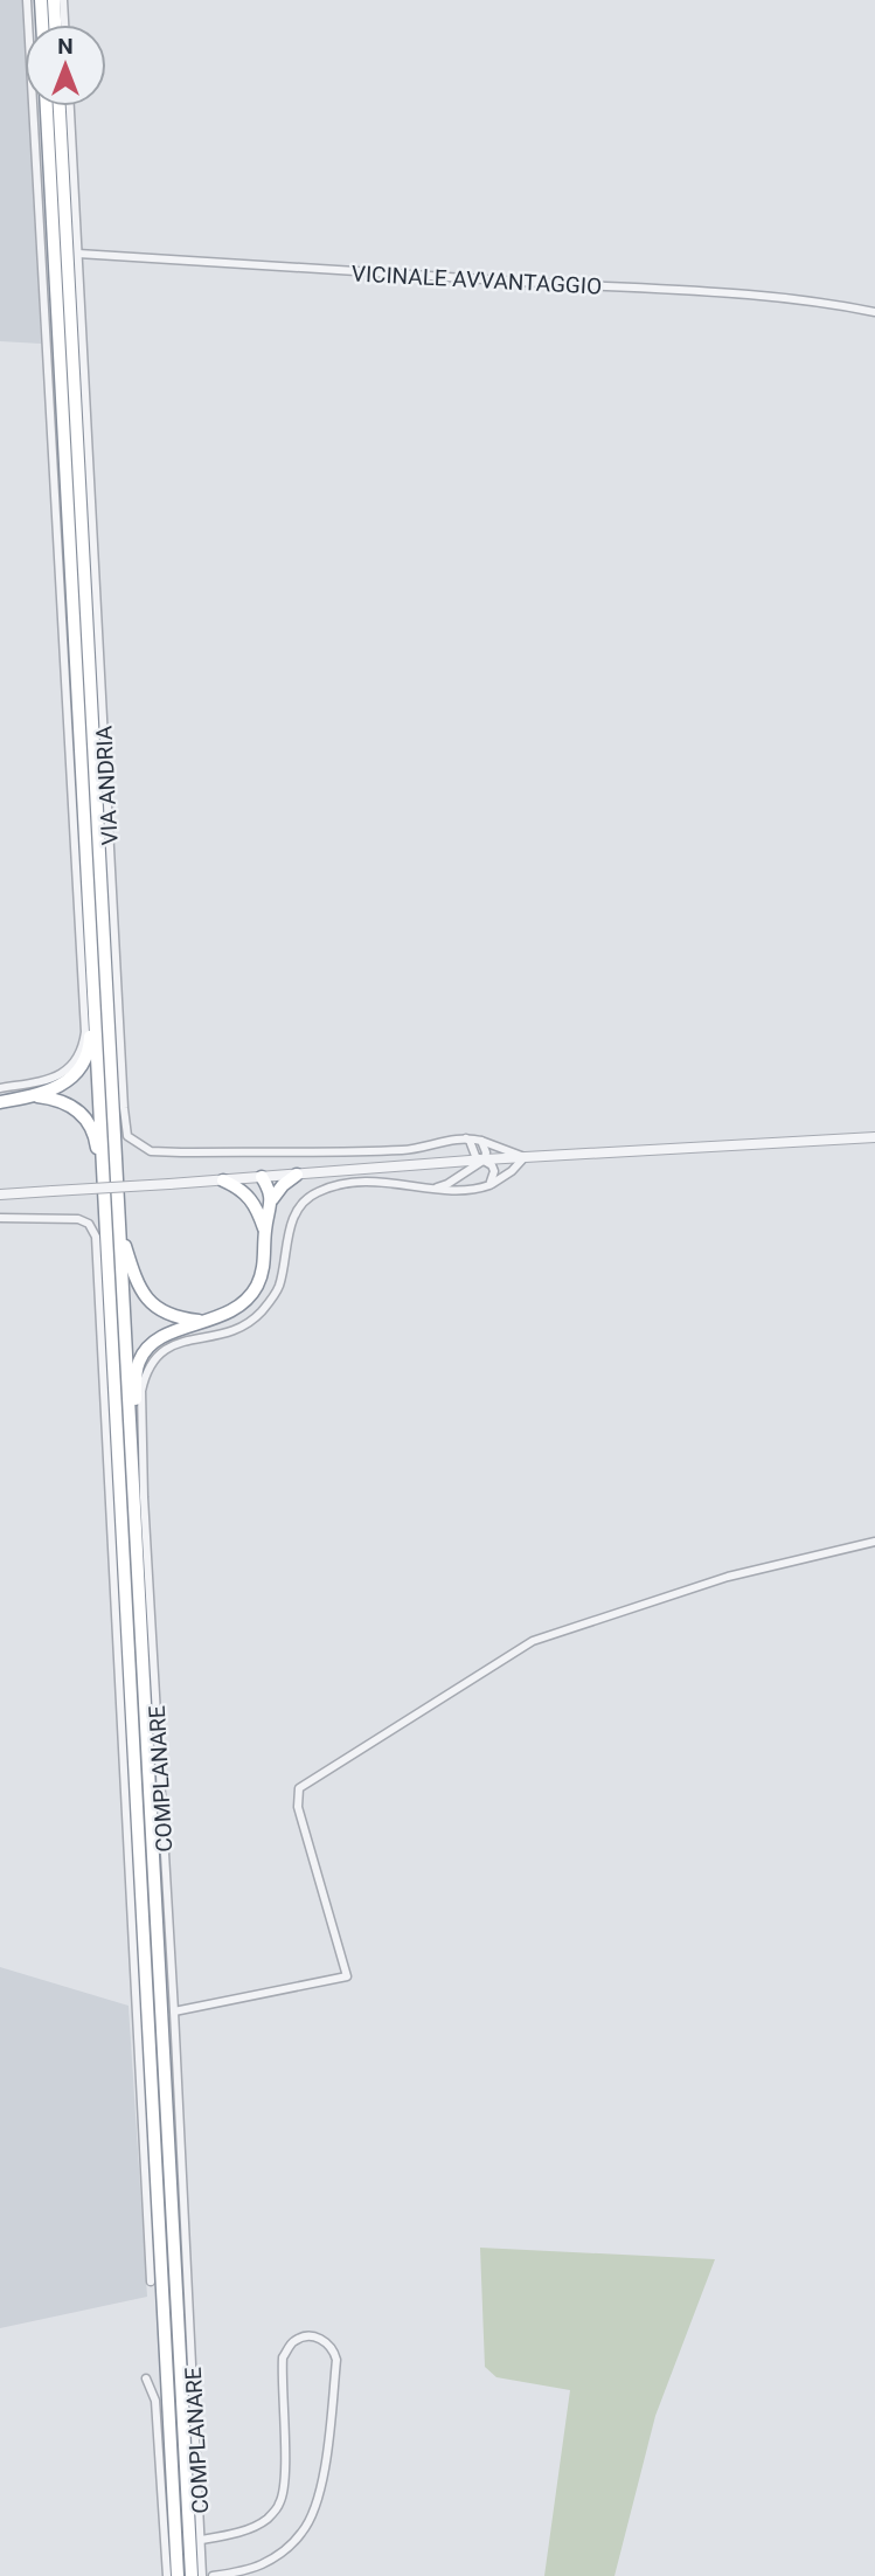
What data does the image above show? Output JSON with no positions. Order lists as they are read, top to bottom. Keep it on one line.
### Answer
{"streets":{"street":["VICINALE AVVANTAGGIO","VIA ANDRIA","COMPLANARE"]},"crossings":[["VICINALE AVVANTAGGIO","VIA ANDRIA"]],"north":"top"}
